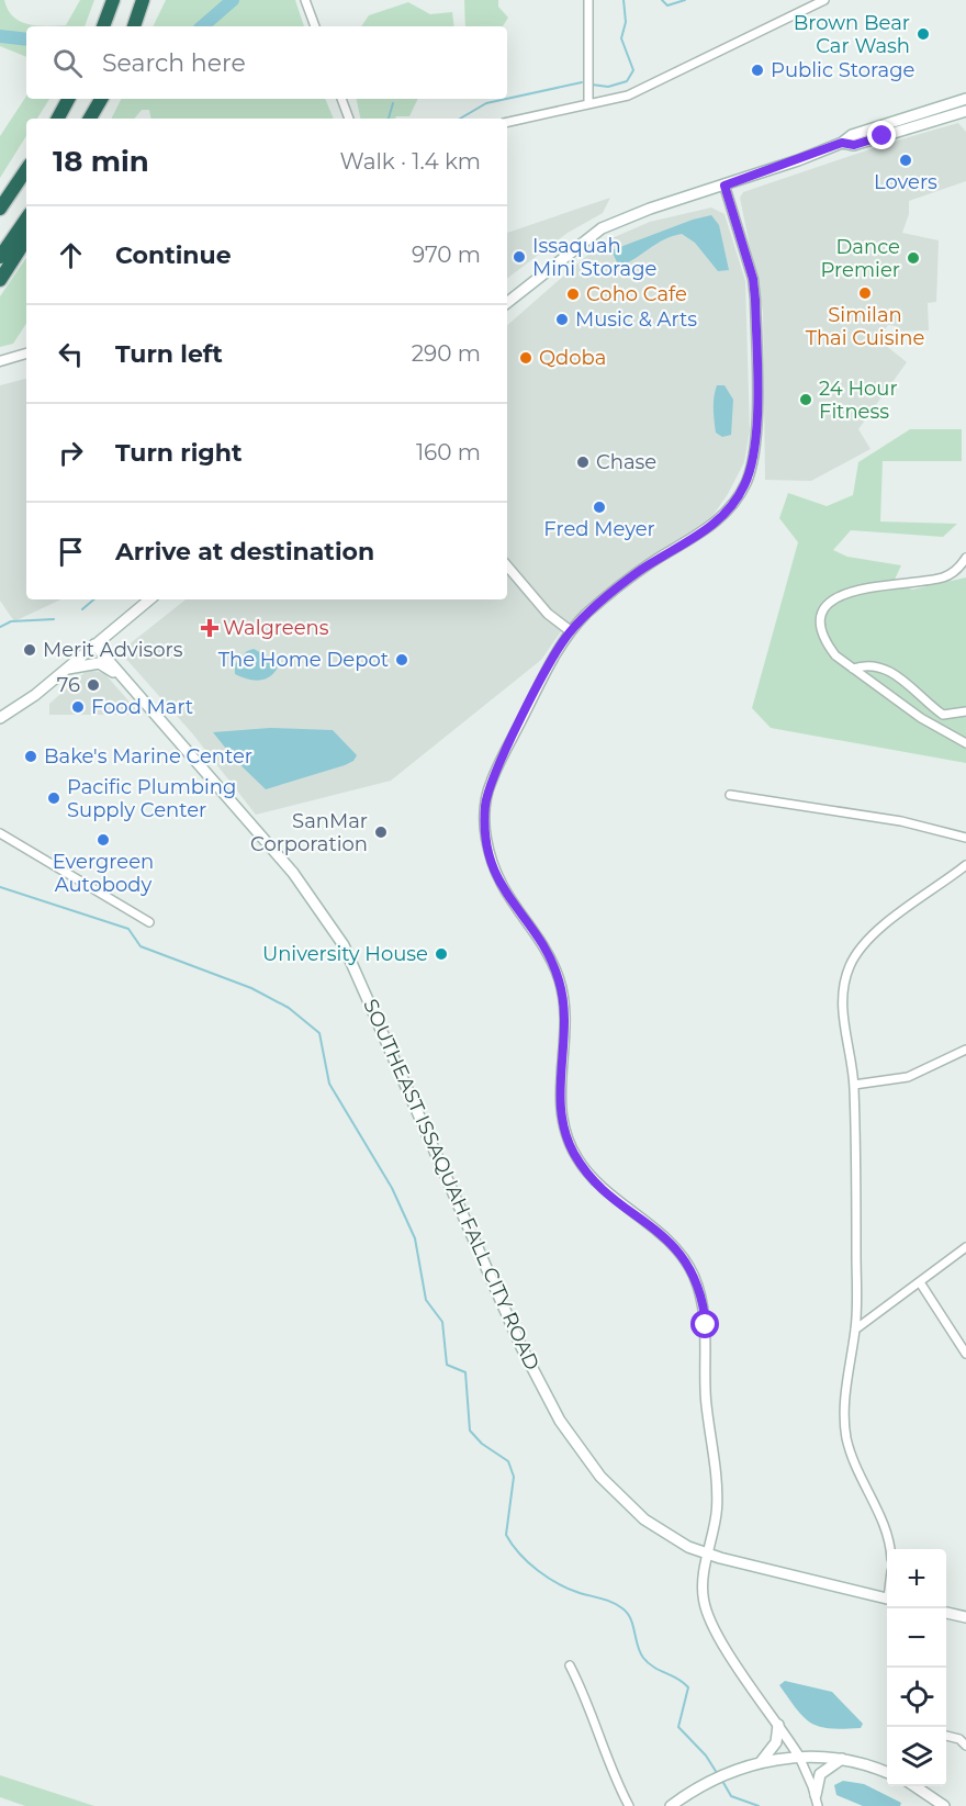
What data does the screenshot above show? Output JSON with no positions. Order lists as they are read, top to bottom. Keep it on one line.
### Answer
{"streets":{"main road":["SOUTHEAST ISSAQUAH FALL CITY ROAD"]},"places":{"other":["Brown Bear Car Wash","Public Storage","Lovers","Issaquah Mini Storage","Dance Premier","Similan Thai Cuisine","Coho Cafe","Music & Arts","Qdoba","24 Hour Fitness","Chase","Fred Meyer","Merit Advisors","The Home Depot","76","Food Mart","Bake's Marine Center","Pacific Plumbing Supply Center","SanMar Corporation","Evergreen Autobody","University House"],"health":["Walgreens"]},"page":{"search":"Search here","heading":["18 min","Walk · 1.4 km"],"list":[["Continue","970 m"],["Turn left","290 m"],["Turn right","160 m"],"Arrive at destination"],"map_buttons":["+","−"]}}
